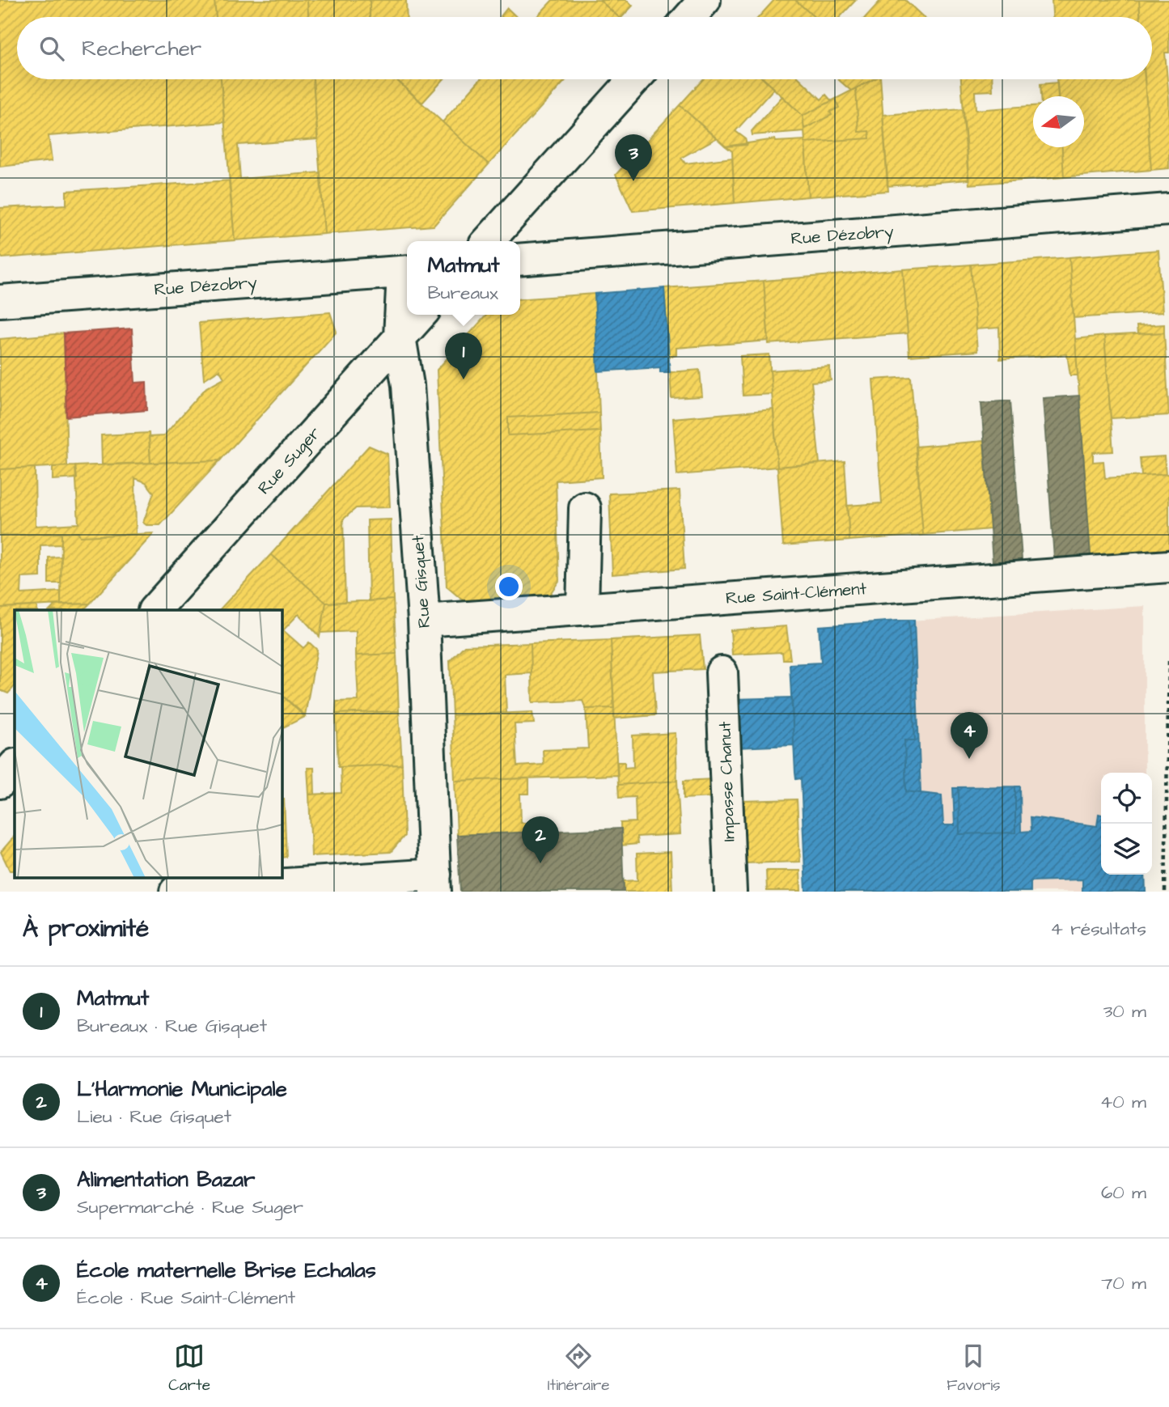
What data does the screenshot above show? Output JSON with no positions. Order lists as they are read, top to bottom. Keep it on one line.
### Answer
{"streets":{"street":["Rue Dézobry","Rue Suger","Rue Gisquet","Rue Saint-Clément","Impasse Chanut"]},"crossings":[["Rue Dézobry","Rue Gisquet"],["Rue Suger","Rue Gisquet"],["Rue Gisquet","Rue Saint-Clément"]],"north":"left","page":{"search":"Rechercher","pins":["3","1","4","2"],"popup":["Matmut","Bureaux"],"heading":["À proximité","4 résultats"],"list":[{"mark":"1","name":"Matmut","note":"Bureaux · Rue Gisquet","value":"30 m"},{"mark":"2","name":"L'Harmonie Municipale","note":"Lieu · Rue Gisquet","value":"40 m"},{"mark":"3","name":"Alimentation Bazar","note":"Supermarché · Rue Suger","value":"60 m"},{"mark":"4","name":"École maternelle Brise Echalas","note":"École · Rue Saint-Clément","value":"70 m"}],"nav":["Carte","Itinéraire","Favoris"]}}
